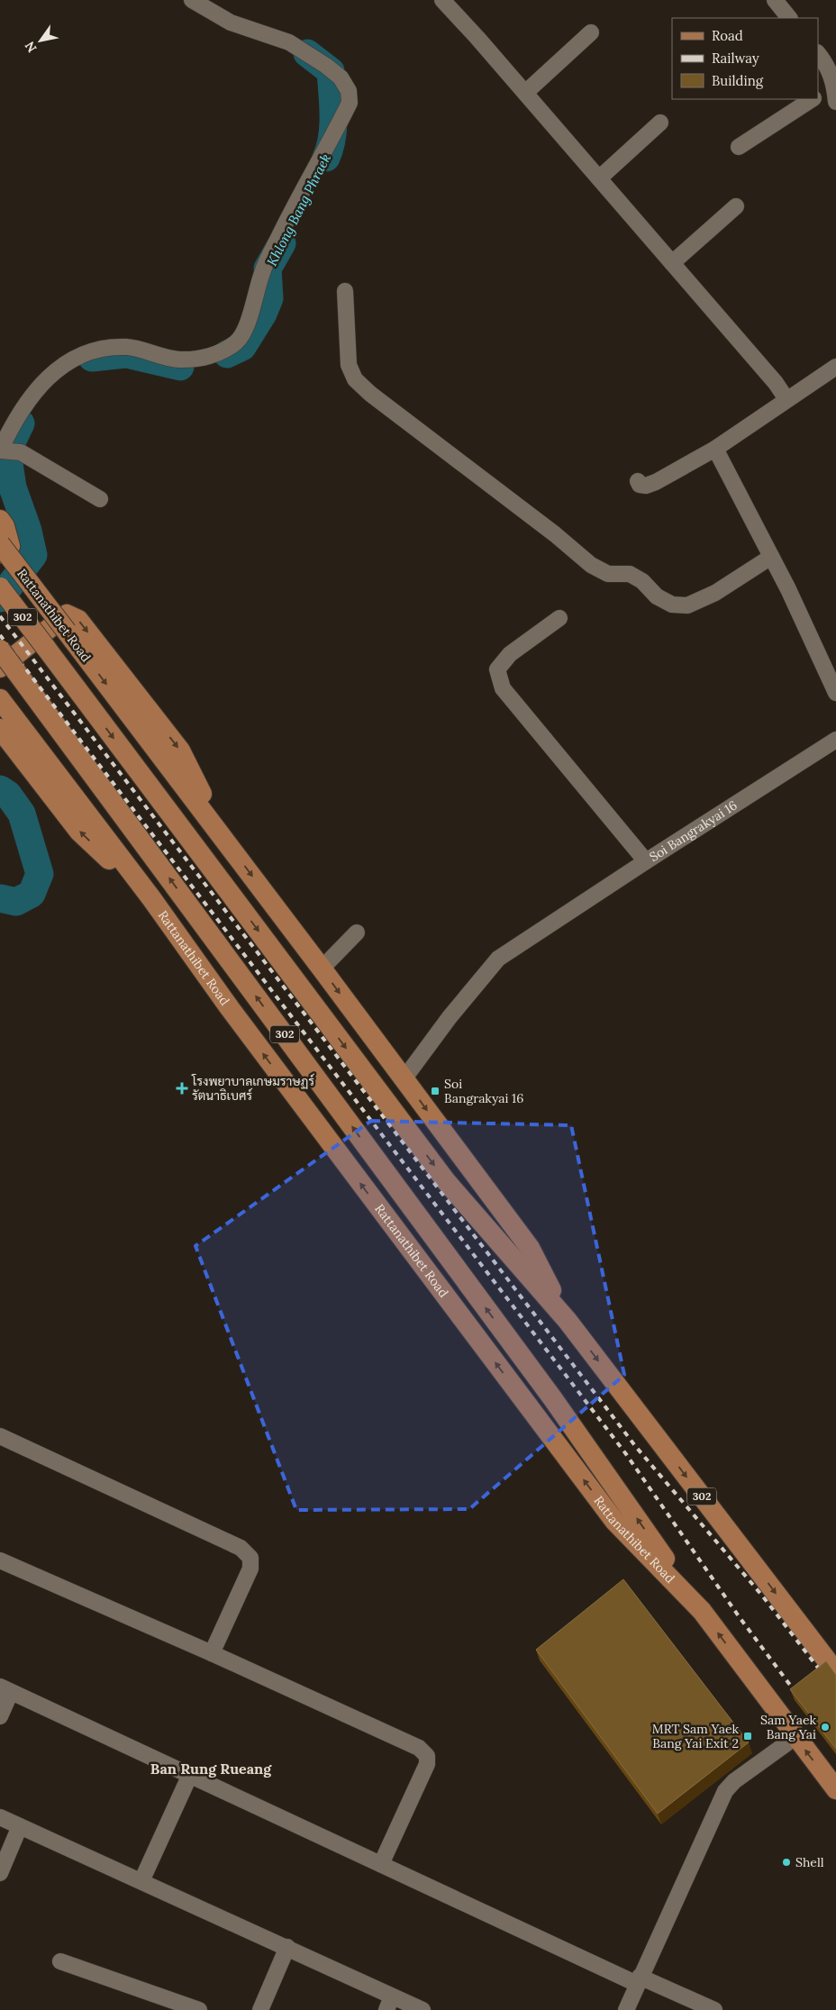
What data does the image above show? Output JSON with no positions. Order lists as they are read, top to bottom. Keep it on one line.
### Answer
{"streets":{"main road":["Rattanathibet Road","302"],"street":["Soi Bangrakyai 16"]},"crossings":[["Rattanathibet Road","Soi Bangrakyai 16"]],"districts":["Ban Rung Rueang"],"water":["Khlong Bang Phraek"],"places":{"health":["โรงพยาบาลเกษมราษฏร์ รัตนาธิเบศร์"],"transit":["Soi Bangrakyai 16","MRT Sam Yaek Bang Yai Exit 2"],"other":["Sam Yaek Bang Yai","Shell"]},"legend":["Road","Railway","Building"],"north":"bottom left"}
